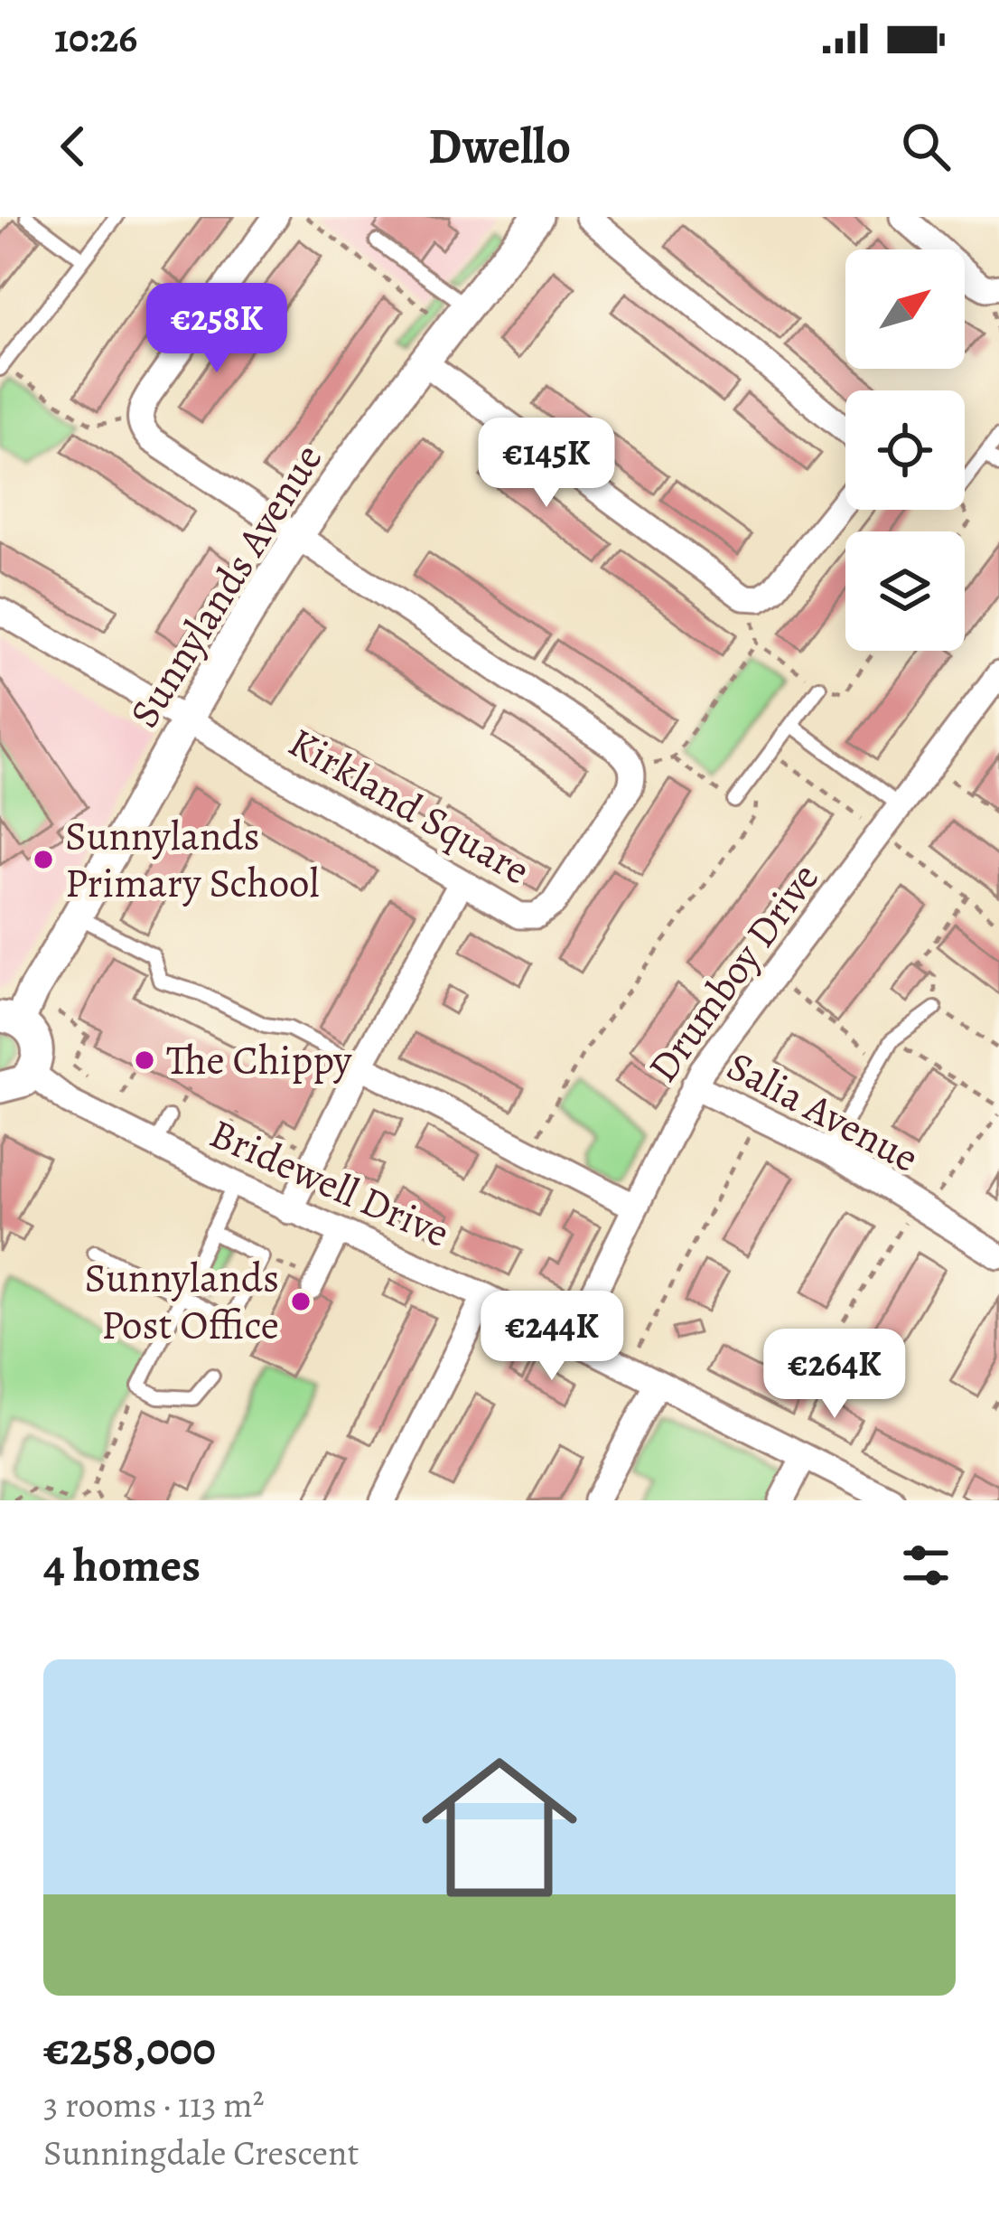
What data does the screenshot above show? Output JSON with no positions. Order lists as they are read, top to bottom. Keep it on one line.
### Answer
{"streets":{"street":["Sunnylands Avenue","Kirkland Square","Drumboy Drive","Salia Avenue","Bridewell Drive"]},"crossings":[["Sunnylands Avenue","Kirkland Square"],["Drumboy Drive","Salia Avenue"],["Drumboy Drive","Bridewell Drive"]],"places":["Sunnylands Primary School","The Chippy","Sunnylands Post Office"],"north":"top right","page":{"status":"10:26","header":"Dwello","price":["€258K","€145K","€244K","€264K"],"heading":"4 homes","list":[{"name":"€258,000","note":"3 rooms · 113 m² · Sunningdale Crescent"}]}}
